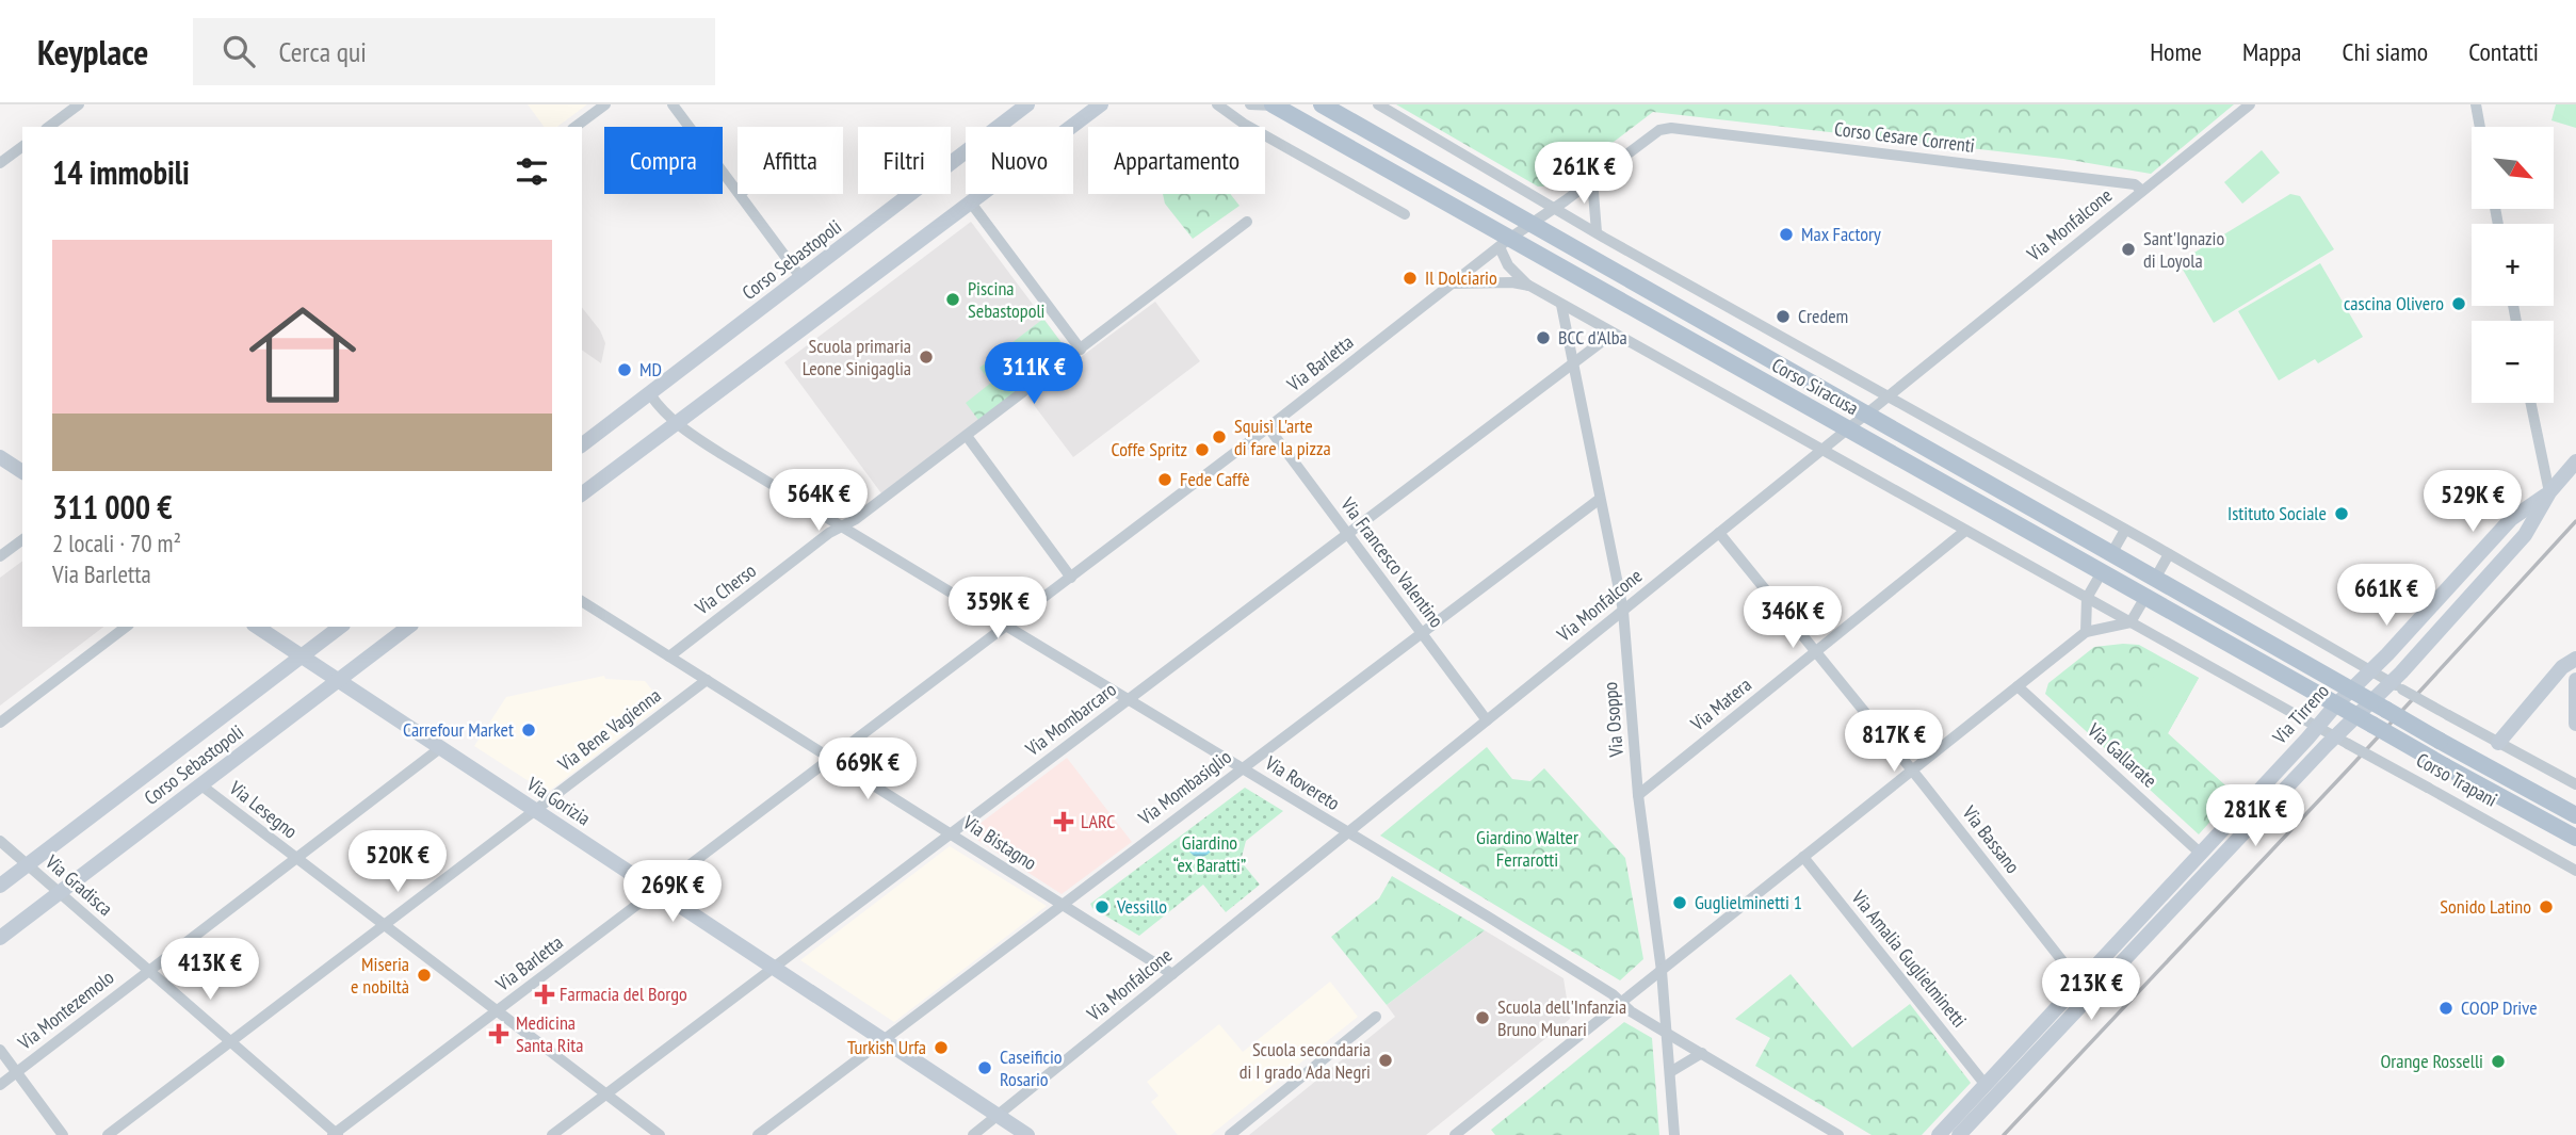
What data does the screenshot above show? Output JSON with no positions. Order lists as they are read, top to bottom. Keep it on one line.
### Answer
{"streets":{"main road":["Corso Siracusa","Corso Trapani"],"street":["Corso Cesare Correnti","Via Monfalcone","Corso Sebastopoli","Via Barletta","Via Francesco Valentino","Via Cherso","Via Matera","Via Tirreno","Via Mombarcaro","Via Osoppo","Via Bene Vagienna","Via Gallarate","Via Rovereto","Via Mombasiglio","Via Gorizia","Via Lesegno","Via Bassano","Via Bistagno","Via Gradisca","Via Amalia Guglielminetti","Via Montezemolo"]},"crossings":[["Corso Cesare Correnti","Via Monfalcone"],["Corso Cesare Correnti","Via Barletta"],["Via Monfalcone","Corso Siracusa"],["Via Monfalcone","Via Francesco Valentino"],["Via Monfalcone","Via Osoppo"],["Via Monfalcone","Via Rovereto"],["Via Monfalcone","Via Gorizia"],["Via Monfalcone","Via Bassano"],["Via Monfalcone","Via Bistagno"],["Corso Sebastopoli","Via Rovereto"],["Corso Sebastopoli","Via Gorizia"],["Corso Sebastopoli","Via Lesegno"],["Corso Sebastopoli","Via Gradisca"],["Via Barletta","Corso Siracusa"],["Via Barletta","Via Francesco Valentino"],["Via Barletta","Via Rovereto"],["Via Barletta","Via Gorizia"],["Via Barletta","Via Lesegno"],["Via Barletta","Via Bistagno"],["Via Barletta","Via Gradisca"],["Corso Siracusa","Via Matera"],["Corso Siracusa","Via Tirreno"],["Corso Siracusa","Via Mombarcaro"],["Corso Siracusa","Via Osoppo"],["Corso Siracusa","Corso Trapani"],["Via Francesco Valentino","Via Mombarcaro"],["Via Francesco Valentino","Via Mombasiglio"],["Via Cherso","Via Rovereto"],["Via Cherso","Via Bistagno"],["Via Matera","Via Osoppo"],["Via Matera","Via Bassano"],["Via Tirreno","Via Gallarate"],["Via Tirreno","Corso Trapani"],["Via Tirreno","Via Bassano"],["Via Tirreno","Via Amalia Guglielminetti"],["Via Mombarcaro","Via Osoppo"],["Via Mombarcaro","Via Rovereto"],["Via Mombarcaro","Via Gorizia"],["Via Mombarcaro","Via Lesegno"],["Via Mombarcaro","Via Bistagno"],["Via Osoppo","Via Rovereto"],["Via Osoppo","Via Mombasiglio"],["Via Bene Vagienna","Via Gorizia"],["Via Bene Vagienna","Via Lesegno"],["Via Bene Vagienna","Via Bistagno"],["Via Bene Vagienna","Via Gradisca"],["Via Rovereto","Via Mombasiglio"],["Via Mombasiglio","Via Gorizia"],["Via Mombasiglio","Via Bistagno"],["Via Gorizia","Via Montezemolo"],["Via Lesegno","Via Montezemolo"],["Via Gradisca","Via Montezemolo"]],"parks":["Giardino Walter Ferrarotti","Giardino “ex Baratti”"],"places":{"other":["Max Factory","Sant'Ignazio di Loyola","Il Dolciario","Piscina Sebastopoli","cascina Olivero","Credem","BCC d'Alba","Scuola primaria Leone Sinigaglia","MD","Squisì L'arte di fare la pizza","Coffe Spritz","Fede Caffè","Istituto Sociale","Carrefour Market","Guglielminetti 1","Vessillo","Sonido Latino","Miseria e nobiltà","COOP Drive","Scuola dell'Infanzia Bruno Munari","Turkish Urfa","Scuola secondaria di I grado Ada Negri","Orange Rosselli","Caseificio Rosario"],"health":["LARC","Farmacia del Borgo","Medicina Santa Rita"]},"north":"bottom right","page":{"header":"Keyplace","search":"Cerca qui","nav":["Home","Mappa","Chi siamo","Contatti"],"map_buttons":["+","−"],"chip":["Compra","Affitta","Filtri","Nuovo","Appartamento"],"heading":"14 immobili","price":["261K €","311K €","564K €","529K €","661K €","359K €","346K €","817K €","669K €","281K €","520K €","269K €","413K €","213K €"],"list":[{"name":"311 000 €","note":"2 locali · 70 m² · Via Barletta"}]}}
